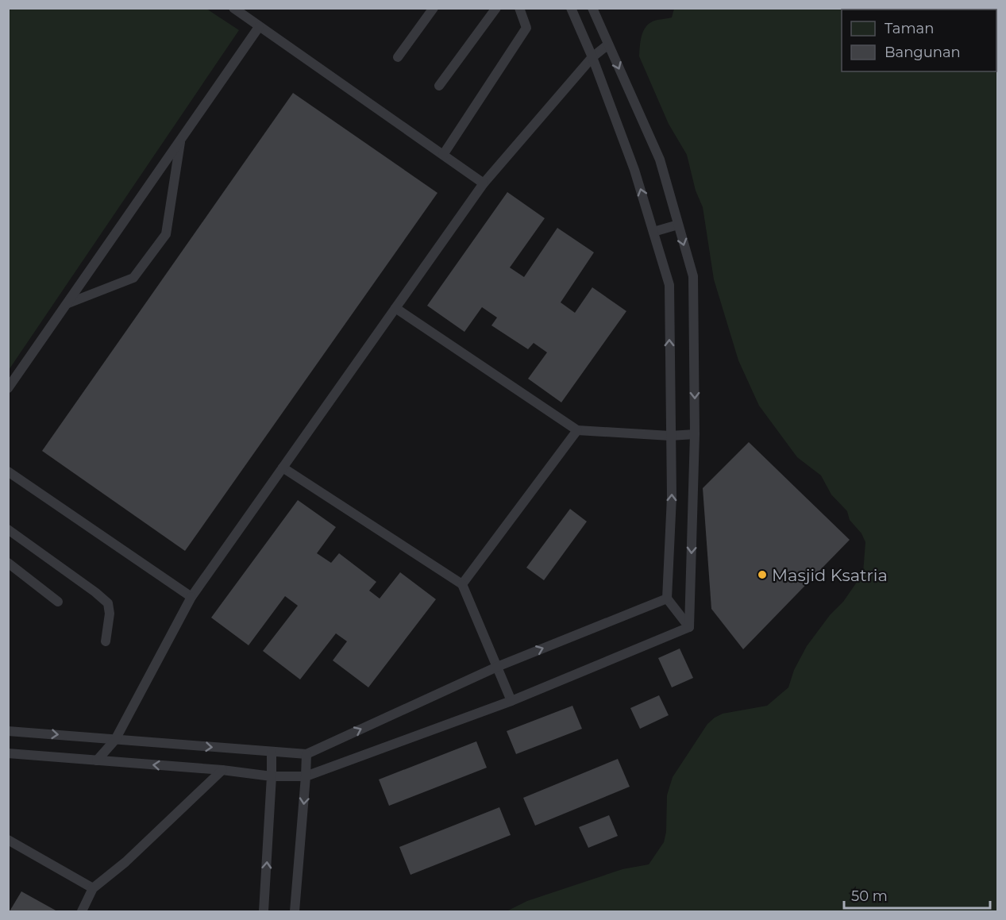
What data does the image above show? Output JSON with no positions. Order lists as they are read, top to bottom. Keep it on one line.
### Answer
{"places":["Masjid Ksatria"],"legend":["Taman","Bangunan"],"scale_bar":"50 m"}
